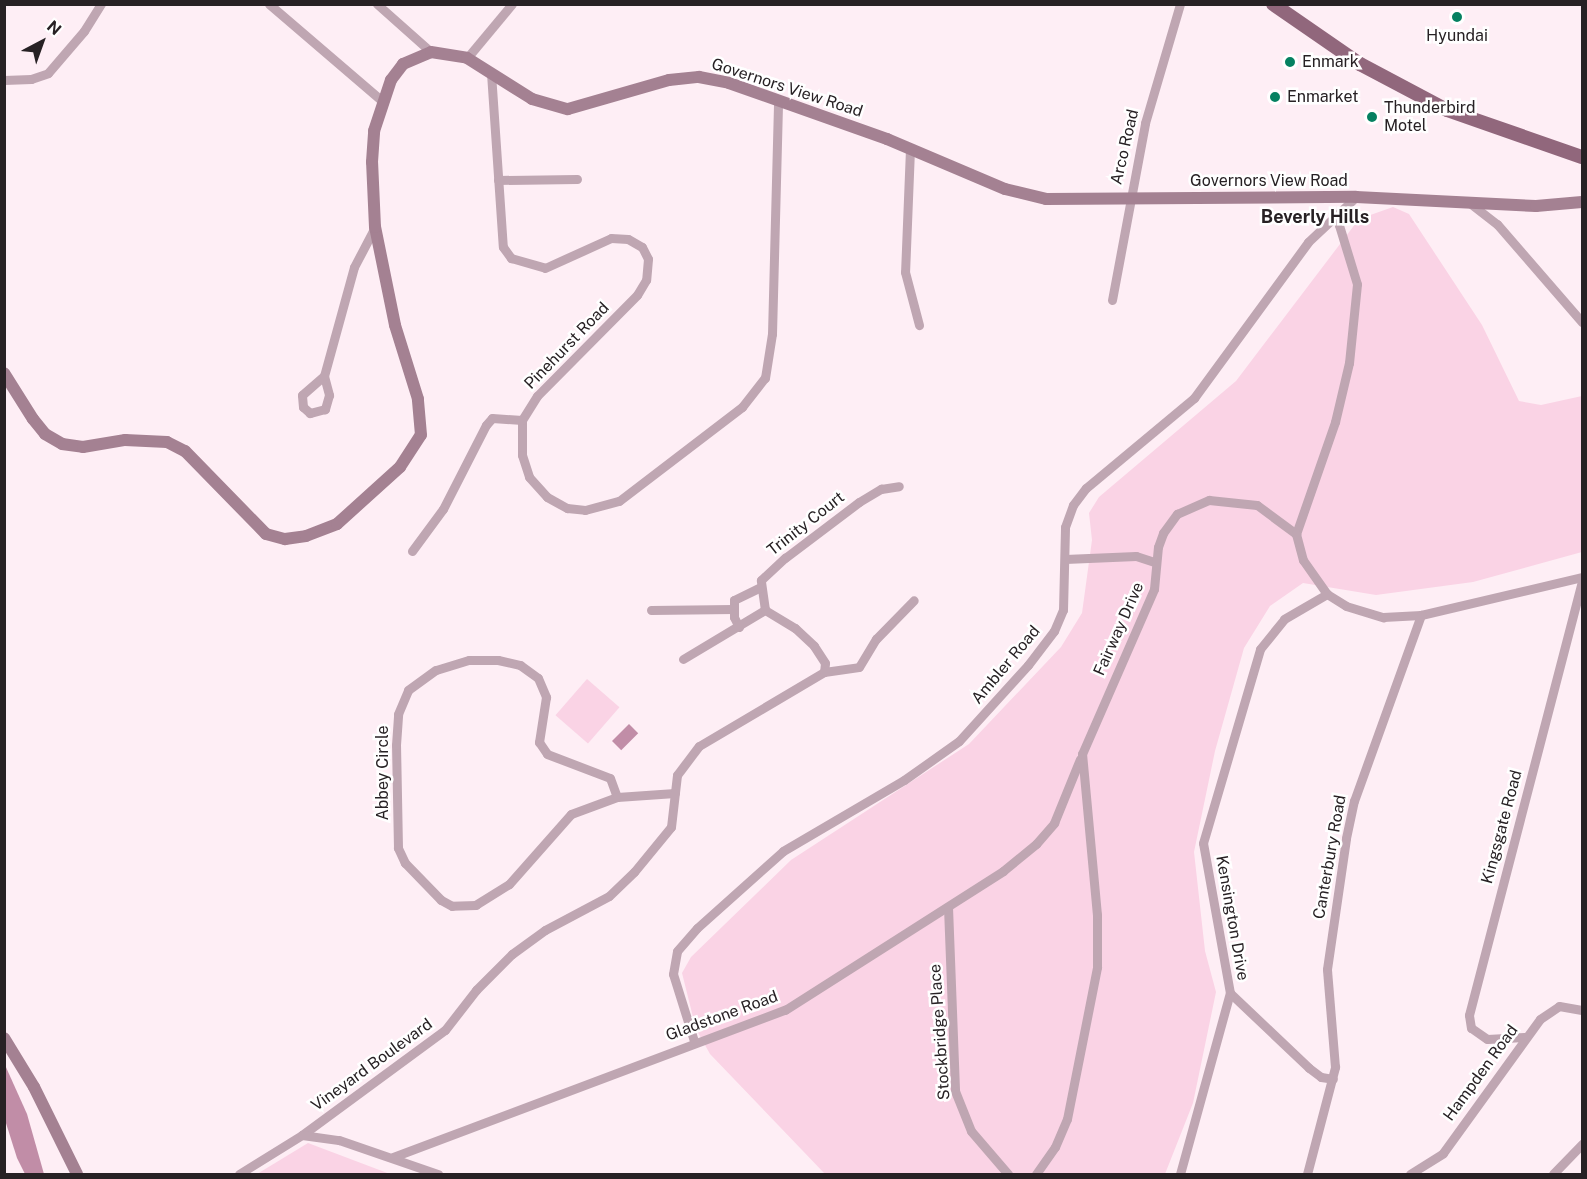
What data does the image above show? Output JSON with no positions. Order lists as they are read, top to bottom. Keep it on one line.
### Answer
{"streets":{"street":["Governors View Road","Arco Road","Pinehurst Road","Trinity Court","Fairway Drive","Ambler Road","Abbey Circle","Kingsgate Road","Canterbury Road","Kensington Drive","Gladstone Road","Stockbridge Place","Vineyard Boulevard","Hampden Road"]},"crossings":[["Governors View Road","Arco Road"],["Governors View Road","Pinehurst Road"],["Governors View Road","Ambler Road"],["Fairway Drive","Gladstone Road"],["Ambler Road","Gladstone Road"],["Abbey Circle","Vineyard Boulevard"],["Kingsgate Road","Hampden Road"],["Gladstone Road","Stockbridge Place"]],"districts":["Beverly Hills"],"places":["Hyundai","Enmark","Enmarket","Thunderbird Motel"],"north":"top right"}
